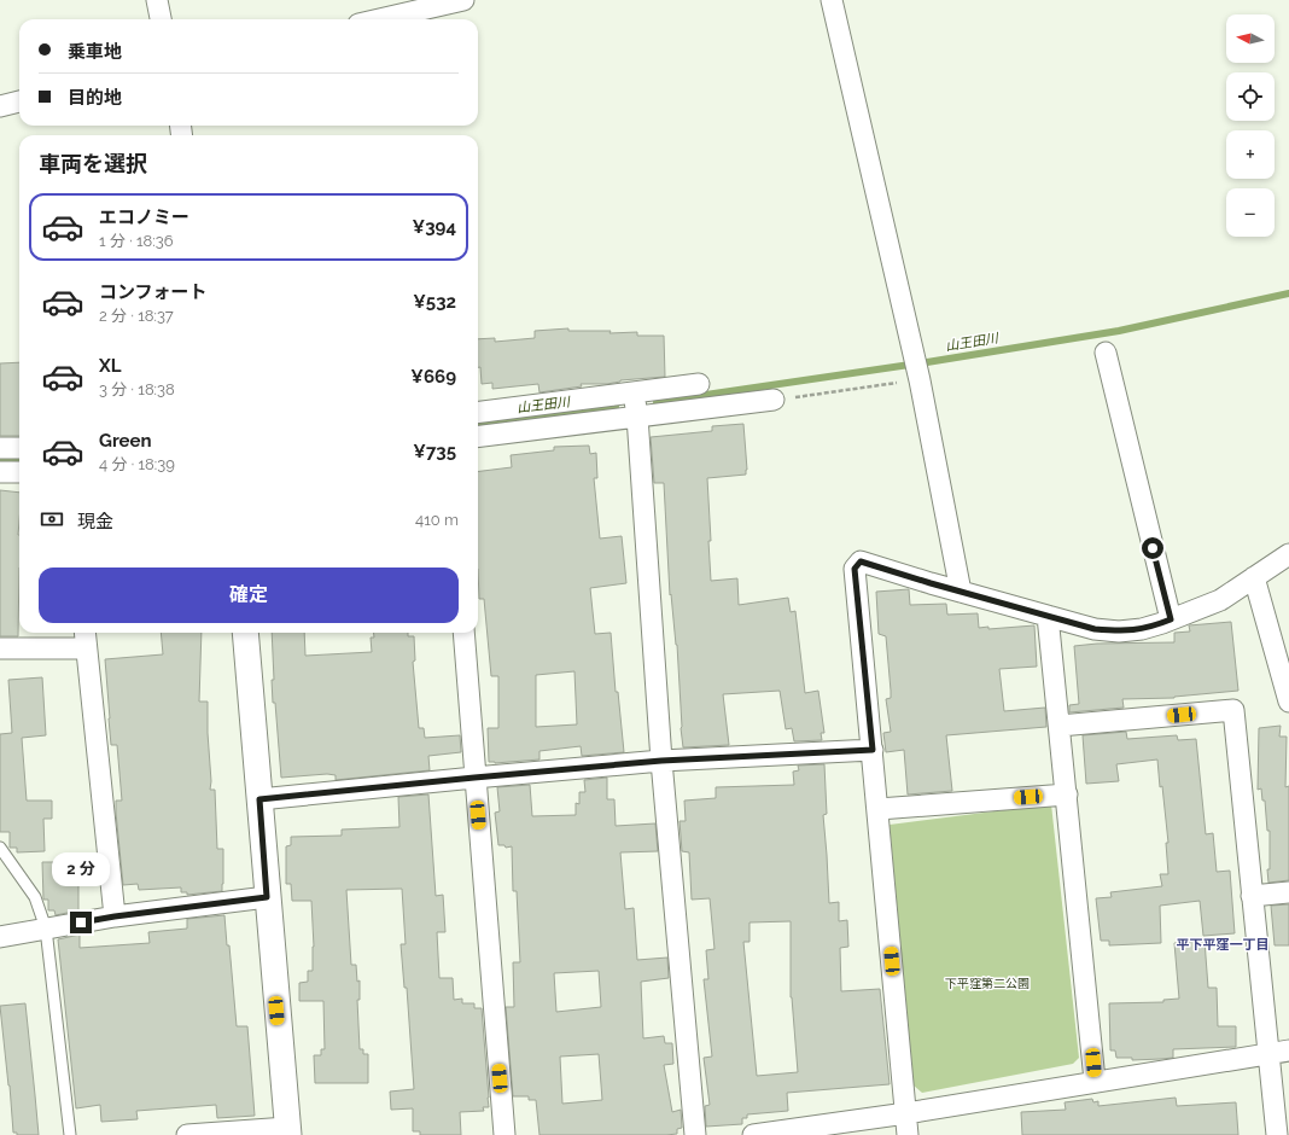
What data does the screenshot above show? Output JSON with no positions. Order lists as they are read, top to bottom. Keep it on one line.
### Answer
{"districts":["平下平窪一丁目"],"water":["山王田川"],"parks":["下平窪第二公園"],"north":"left","page":{"map_buttons":["+","−"],"banner":["乗車地","目的地"],"heading":"車両を選択","list":[{"name":"エコノミー","note":"1 分 · 18:36","value":"¥394"},{"name":"コンフォート","note":"2 分 · 18:37","value":"¥532"},{"name":"XL","note":"3 分 · 18:38","value":"¥669"},{"name":"Green","note":"4 分 · 18:39","value":"¥735"}],"pay":["現金","410 m"],"buttons":"確定","bubble":"2 分"}}
